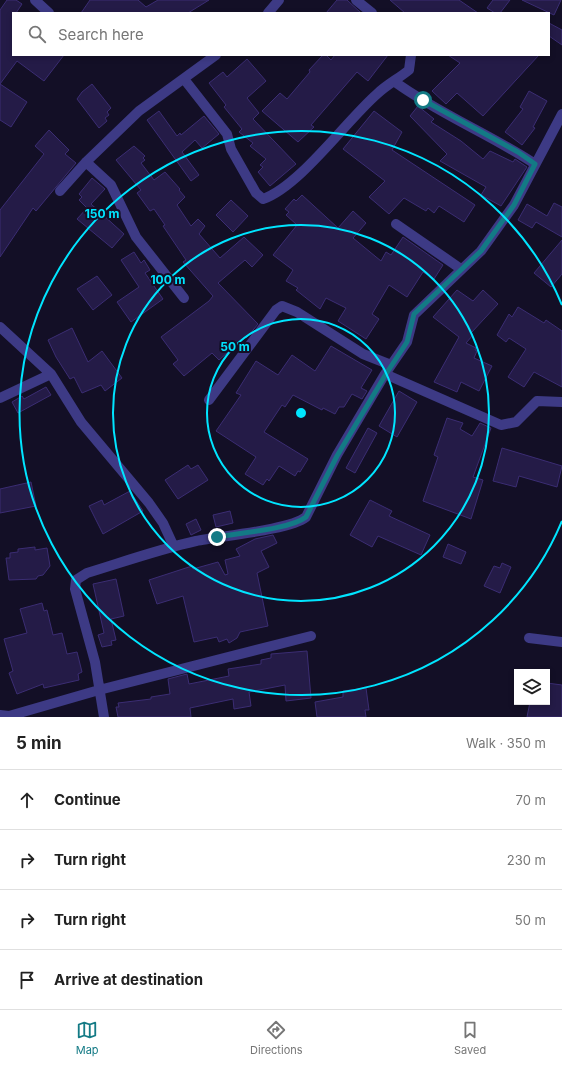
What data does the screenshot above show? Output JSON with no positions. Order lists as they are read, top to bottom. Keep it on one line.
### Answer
{"page":{"search":"Search here","heading":["5 min","Walk · 350 m"],"list":[["Continue","70 m"],["Turn right","230 m"],["Turn right","50 m"],"Arrive at destination"],"nav":["Map","Directions","Saved"]},"rings":["150 m","100 m","50 m"]}
